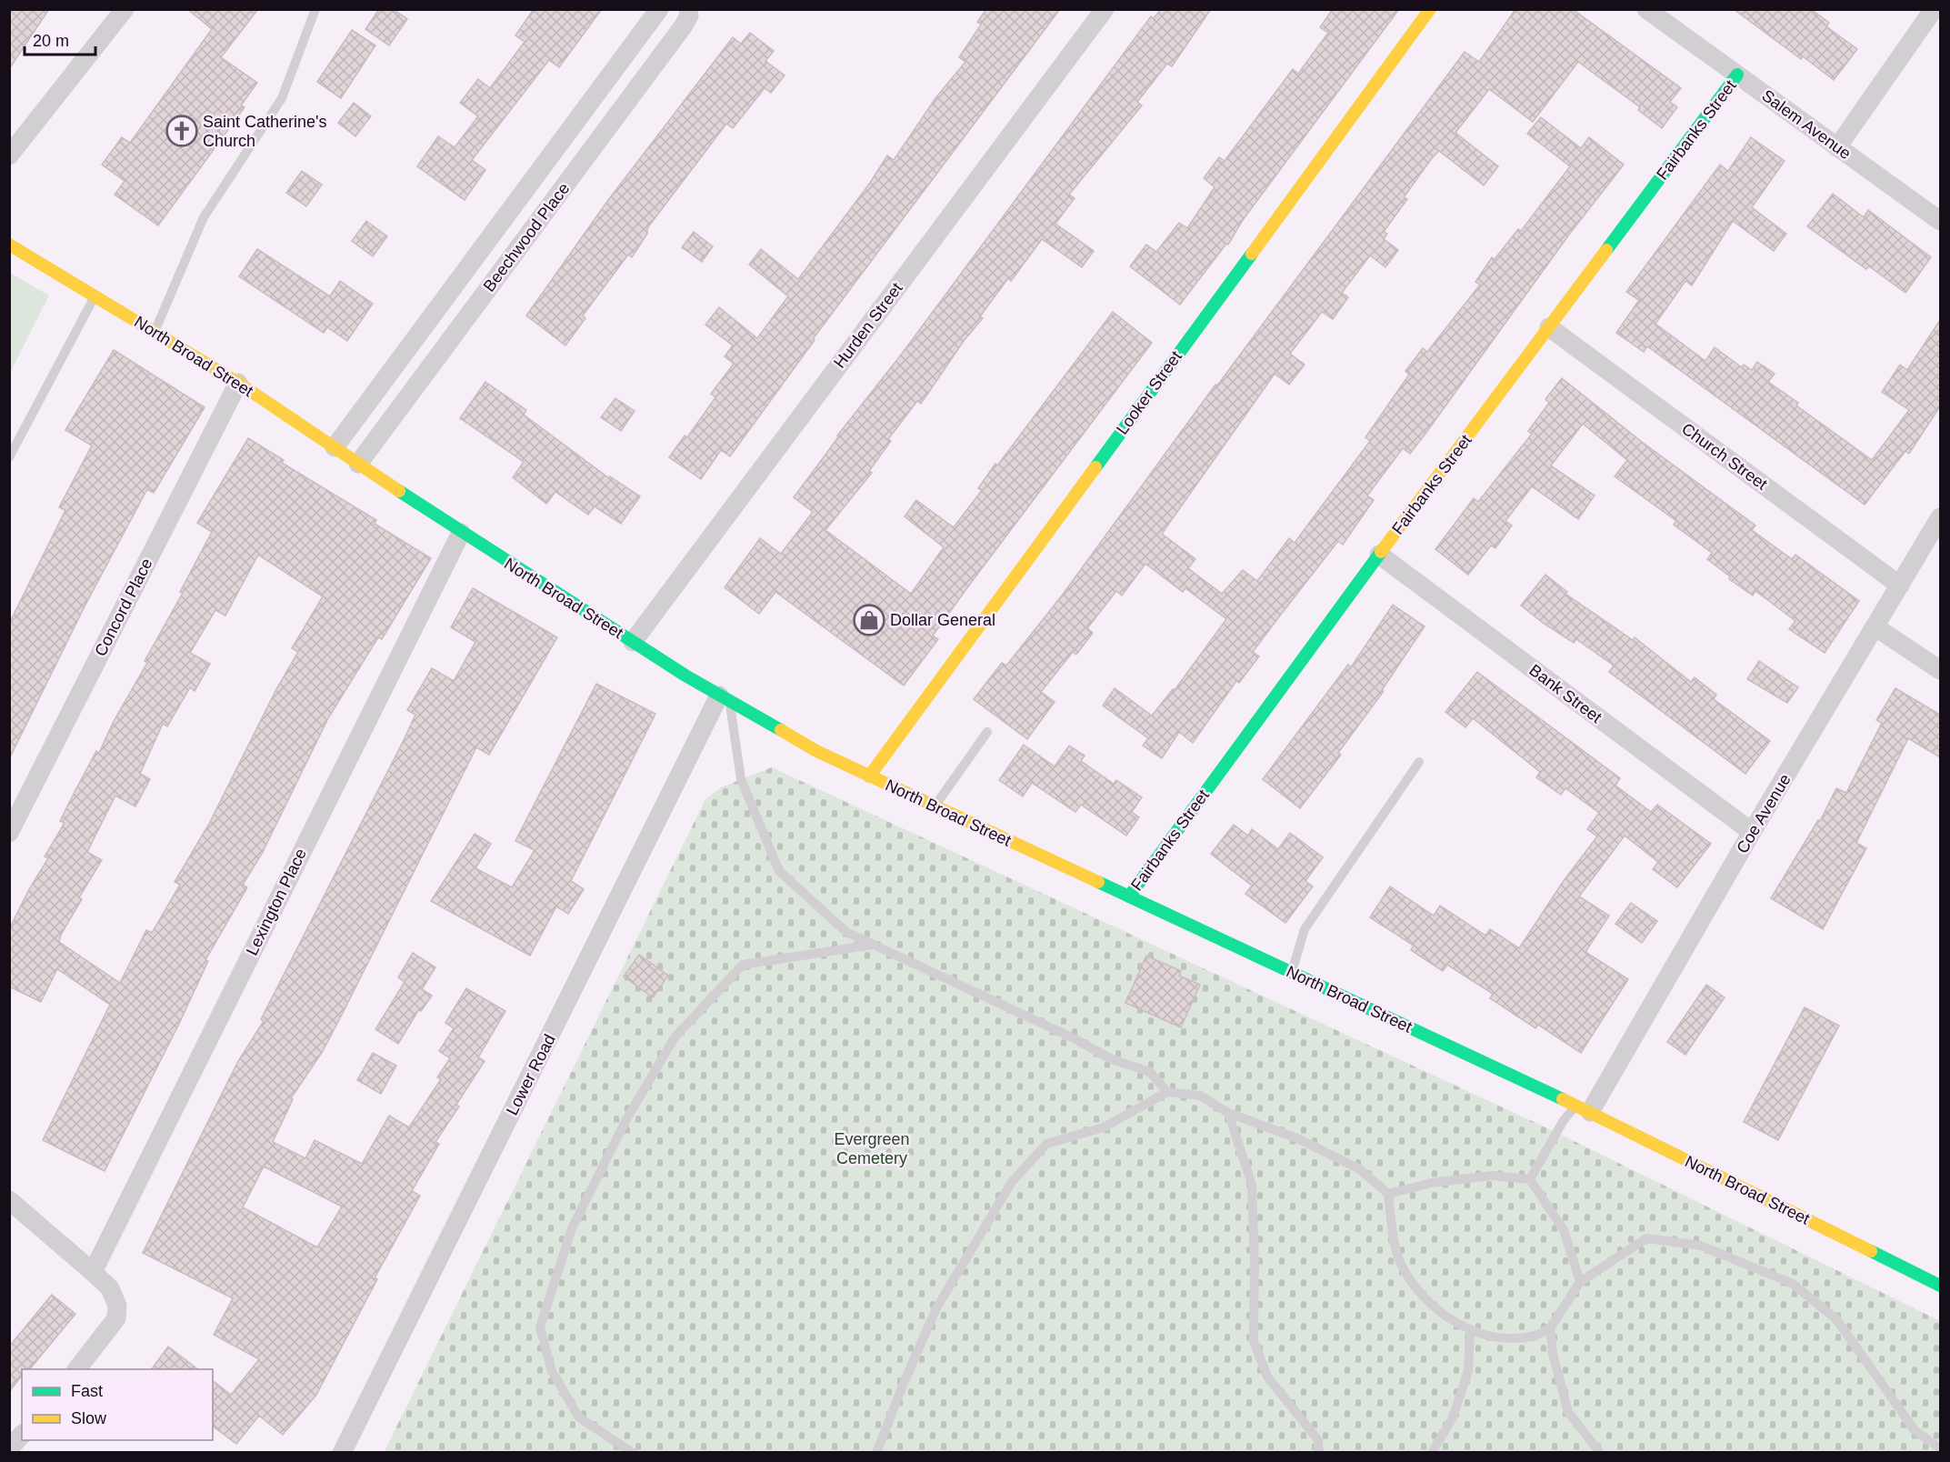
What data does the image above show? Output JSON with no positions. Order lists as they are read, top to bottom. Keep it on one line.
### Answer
{"streets":{"main road":["Fairbanks Street","North Broad Street","Looker Street"],"street":["Salem Avenue","Beechwood Place","Hurden Street","Church Street","Concord Place","Bank Street","Coe Avenue","Lexington Place","Lower Road"]},"crossings":[["Salem Avenue","Fairbanks Street"],["Fairbanks Street","North Broad Street"],["Fairbanks Street","Church Street"],["Fairbanks Street","Bank Street"],["Beechwood Place","North Broad Street"],["Hurden Street","North Broad Street"],["North Broad Street","Looker Street"],["North Broad Street","Concord Place"],["North Broad Street","Coe Avenue"],["North Broad Street","Lexington Place"],["North Broad Street","Lower Road"],["Church Street","Coe Avenue"],["Bank Street","Coe Avenue"]],"parks":["Evergreen Cemetery"],"places":{"church":["Saint Catherine's Church"],"shop":["Dollar General"]},"legend":["Fast","Slow"],"scale_bar":"20 m"}
